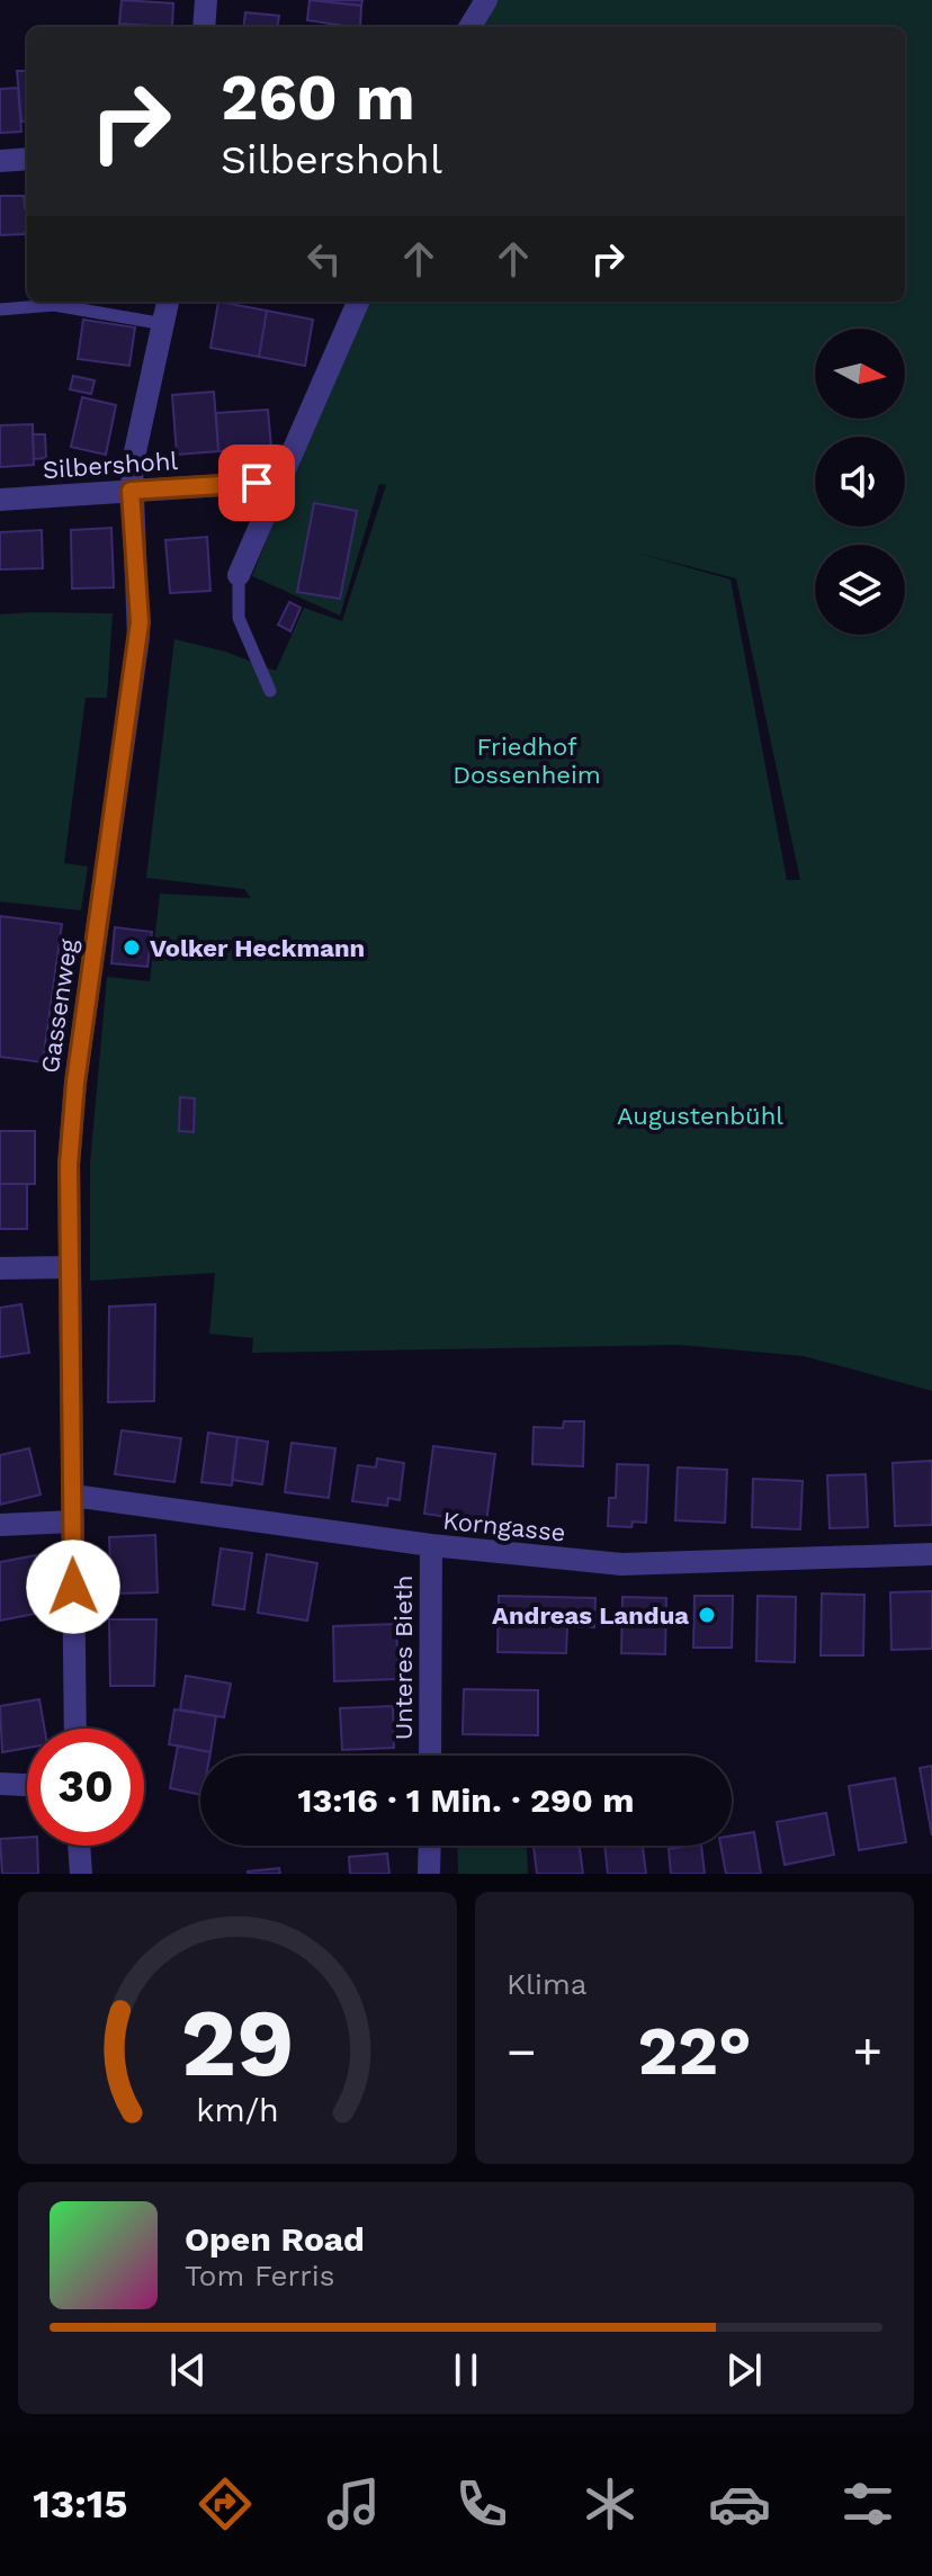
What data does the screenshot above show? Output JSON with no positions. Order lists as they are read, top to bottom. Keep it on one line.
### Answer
{"streets":{"street":["Silbershohl","Gassenweg","Korngasse","Unteres Bieth"]},"crossings":[["Silbershohl","Gassenweg"],["Gassenweg","Korngasse"],["Korngasse","Unteres Bieth"]],"parks":["Friedhof Dossenheim","Augustenbühl"],"places":["Volker Heckmann","Andreas Landua"],"north":"right","page":{"turn":["260 m","Silbershohl"],"limit":"30","trip":"13:16 · 1 Min. · 290 m","tile":"Klima","heat":["−","22°","+"],"song":["Open Road","Tom Ferris"],"tabs":"13:15","gauge":["29","km/h"]}}
